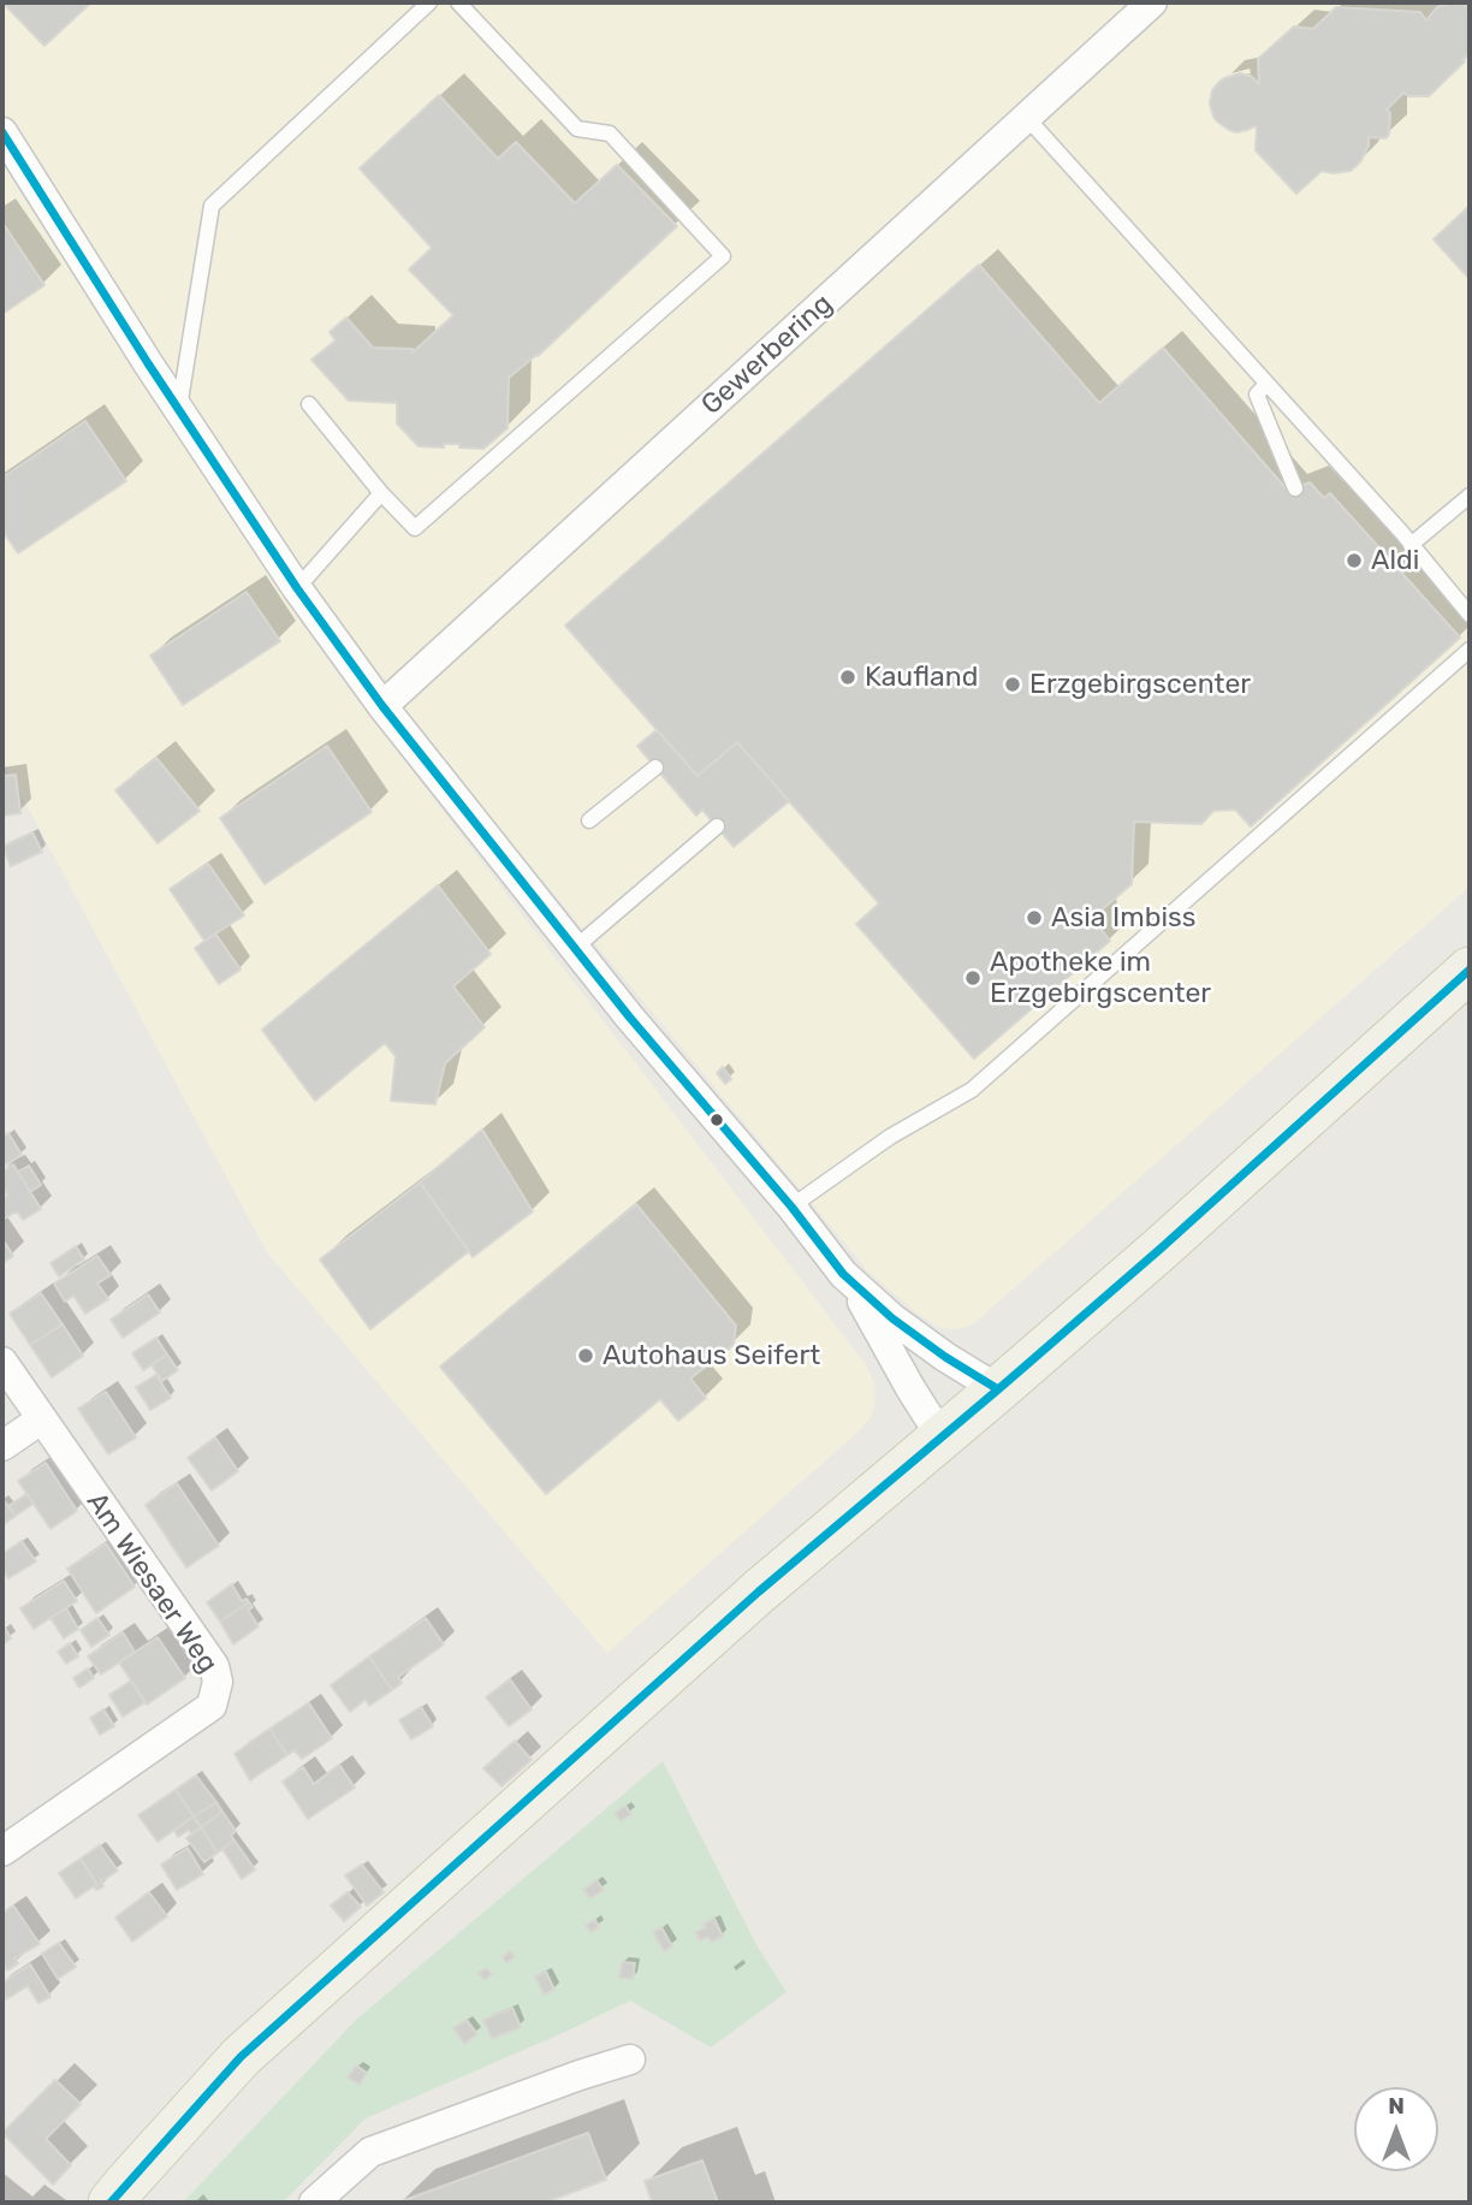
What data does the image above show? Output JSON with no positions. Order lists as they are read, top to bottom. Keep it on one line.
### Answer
{"streets":{"street":["Gewerbering","Am Wiesaer Weg"]},"places":["Aldi","Kaufland","Erzgebirgscenter","Asia Imbiss","Apotheke im Erzgebirgscenter","Autohaus Seifert"],"north":"top"}
